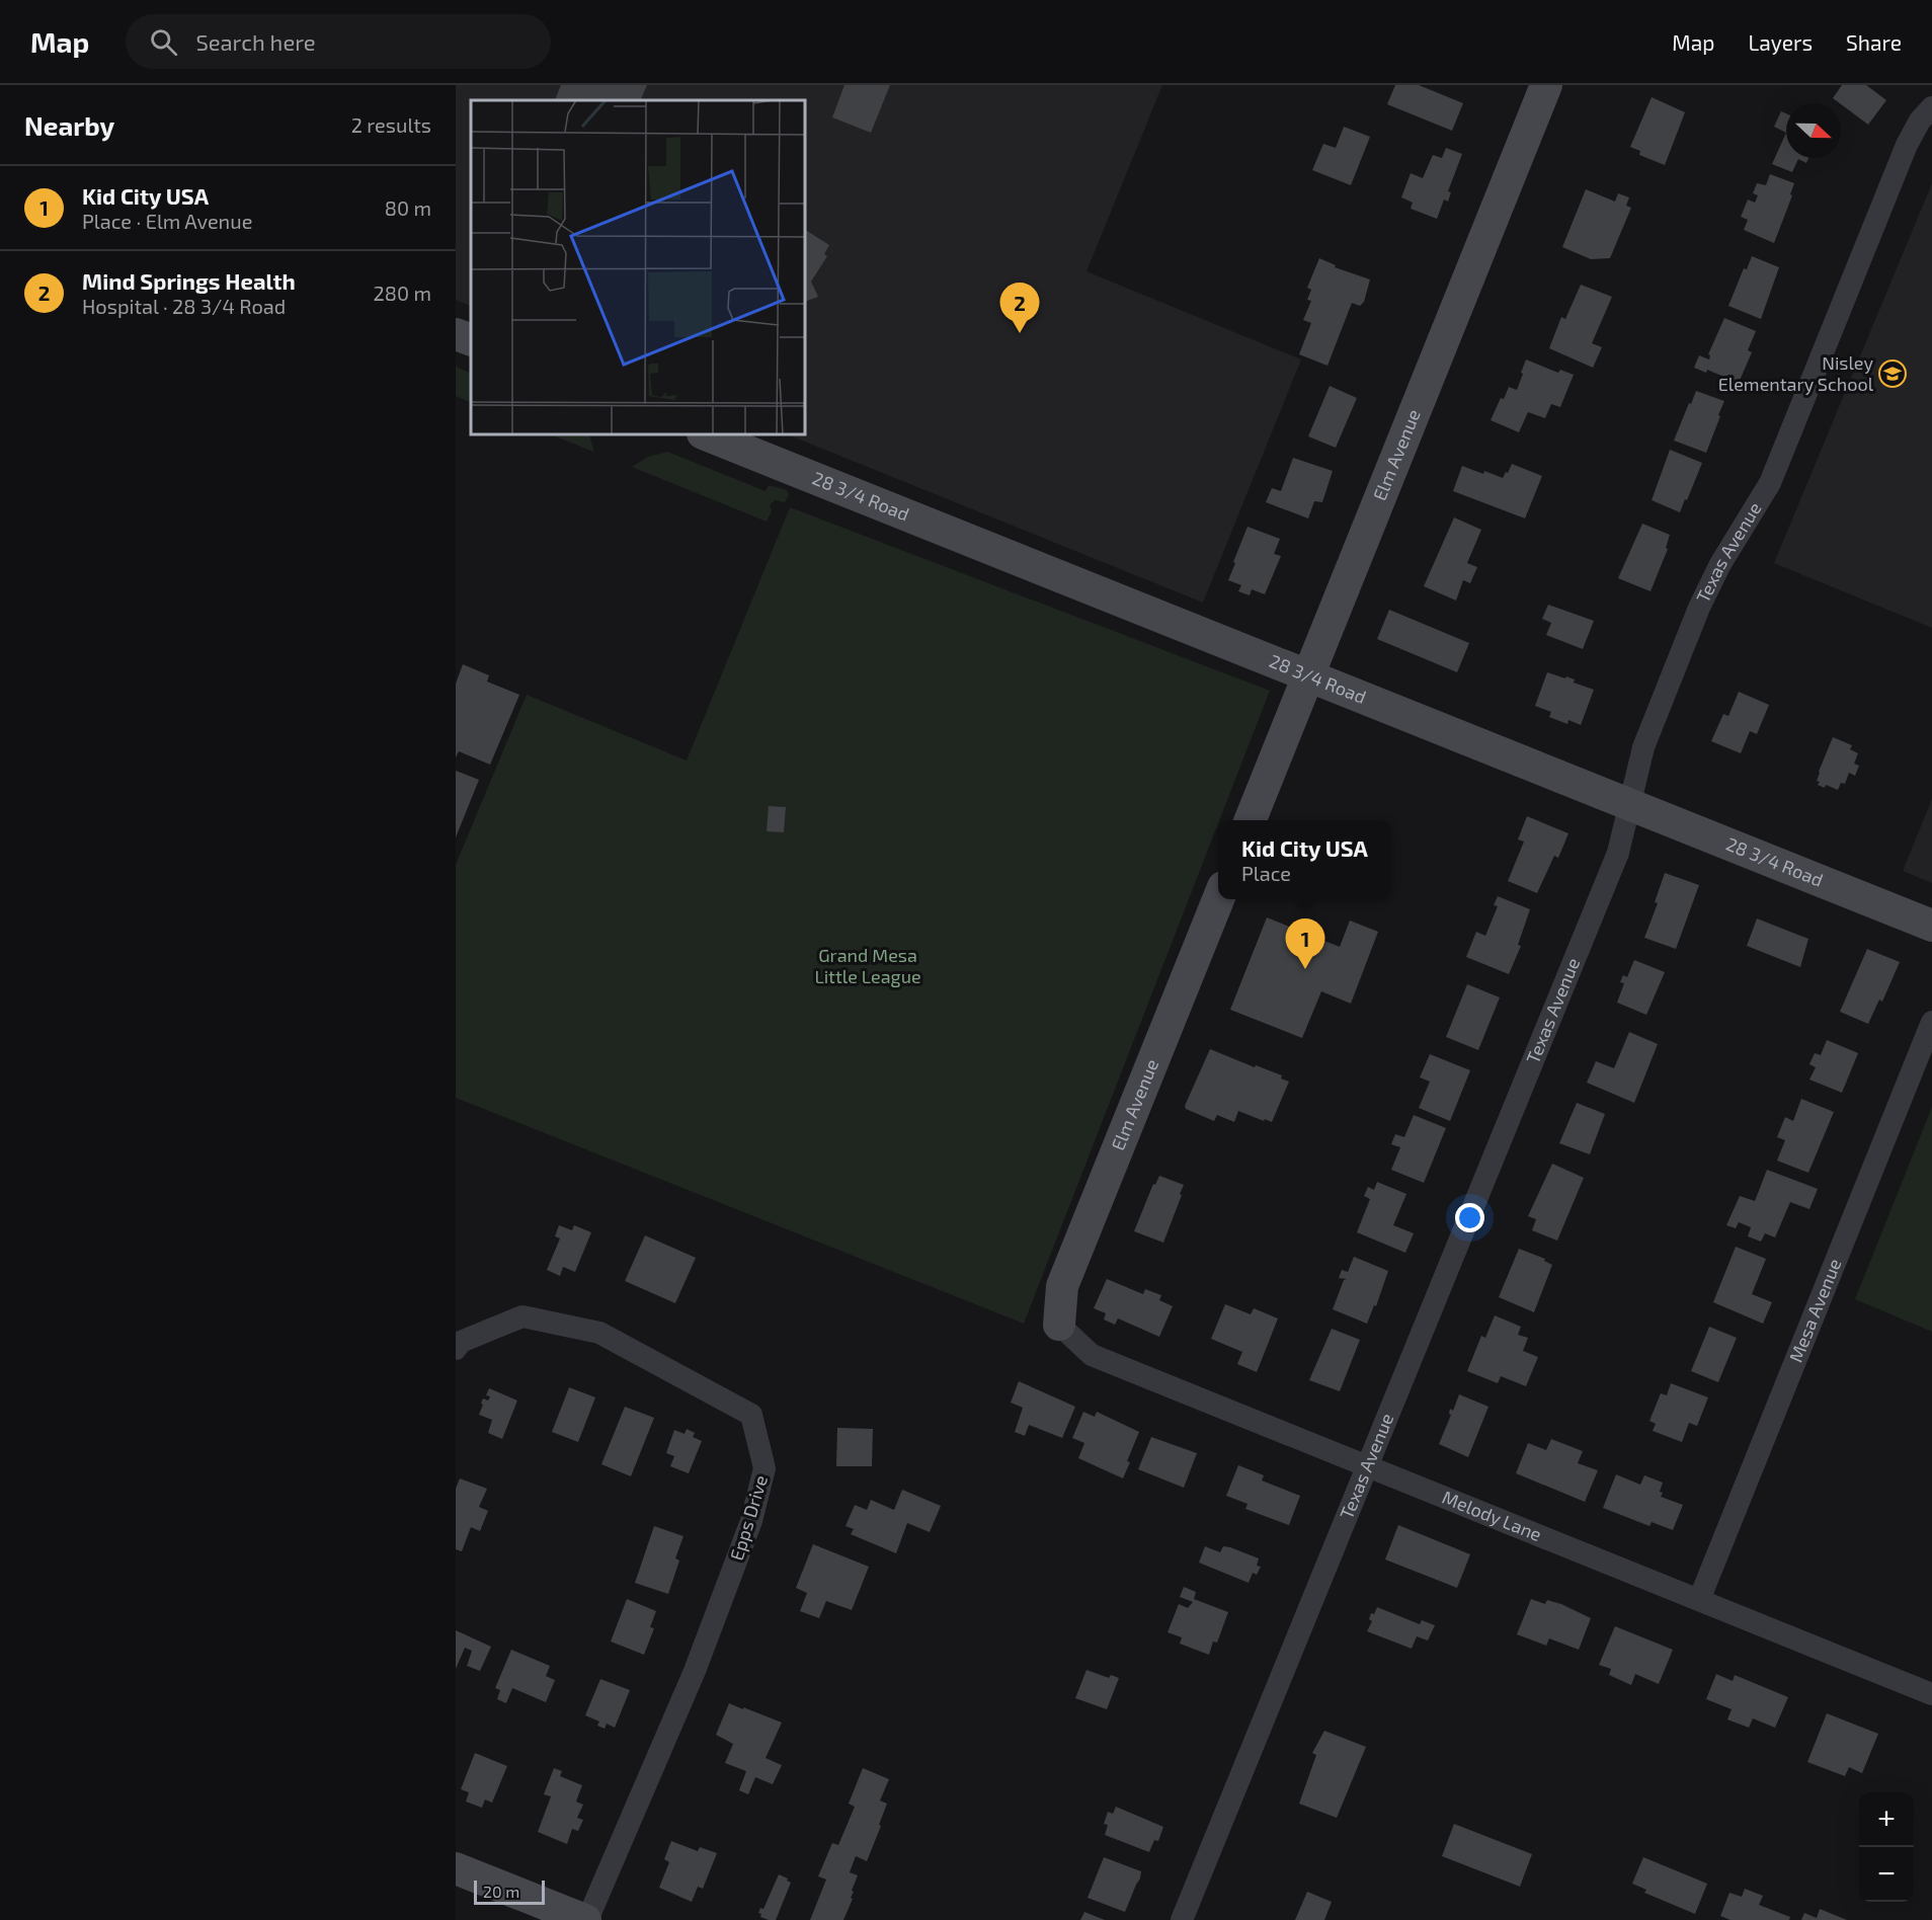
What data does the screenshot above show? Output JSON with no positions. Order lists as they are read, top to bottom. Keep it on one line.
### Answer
{"streets":{"street":["Elm Avenue","28 3/4 Road","Texas Avenue","Mesa Avenue","Melody Lane","Epps Drive"]},"crossings":[["Elm Avenue","28 3/4 Road"],["Elm Avenue","Melody Lane"],["28 3/4 Road","Texas Avenue"],["Texas Avenue","Melody Lane"],["Mesa Avenue","Melody Lane"]],"parks":["Grand Mesa Little League"],"places":{"school or university":["Nisley Elementary School"]},"scale_bar":"20 m","north":"right","page":{"header":"Map","search":"Search here","nav":["Map","Layers","Share"],"heading":["Nearby","2 results"],"list":[{"mark":"1","name":"Kid City USA","note":"Place · Elm Avenue","value":"80 m"},{"mark":"2","name":"Mind Springs Health","note":"Hospital · 28 3/4 Road","value":"280 m"}],"pins":["2","1"],"popup":["Kid City USA","Place"],"map_buttons":["+","−"],"scale":"20 m"}}
